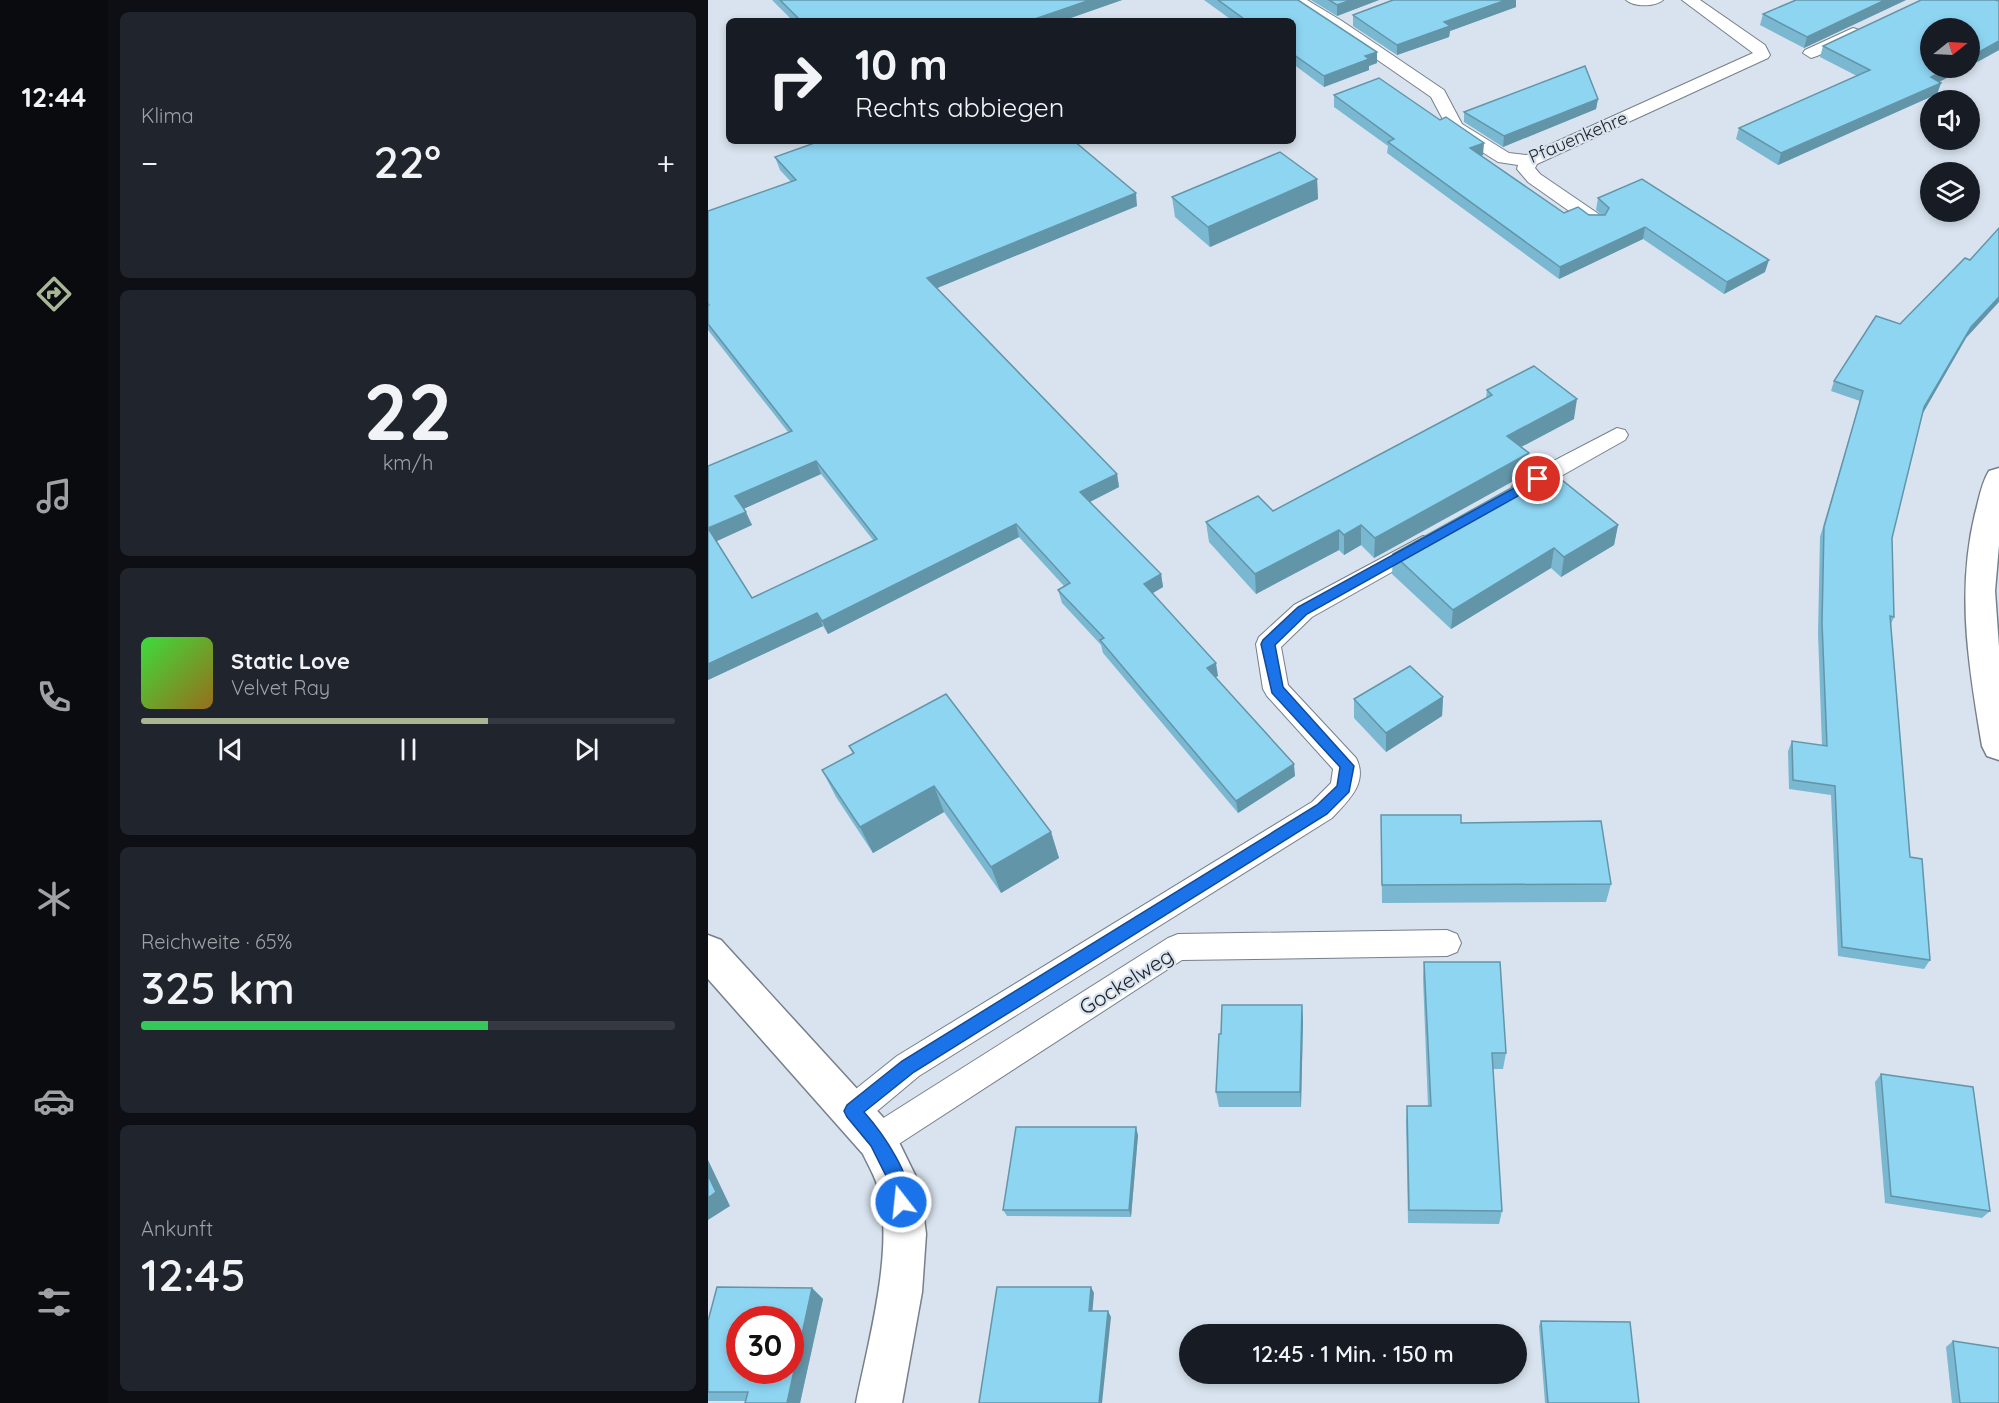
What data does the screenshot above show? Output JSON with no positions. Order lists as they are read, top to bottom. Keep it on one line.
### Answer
{"streets":{"lane":["Pfauenkehre","Gockelweg"]},"north":"right","page":{"tabs":"12:44","tile":["Klima",["22","km/h"],["Reichweite · 65%","325 km"],["Ankunft","12:45"]],"turn":["10 m","Rechts abbiegen"],"heat":["−","22°","+"],"song":["Static Love","Velvet Ray"],"limit":"30","trip":"12:45 · 1 Min. · 150 m"}}
